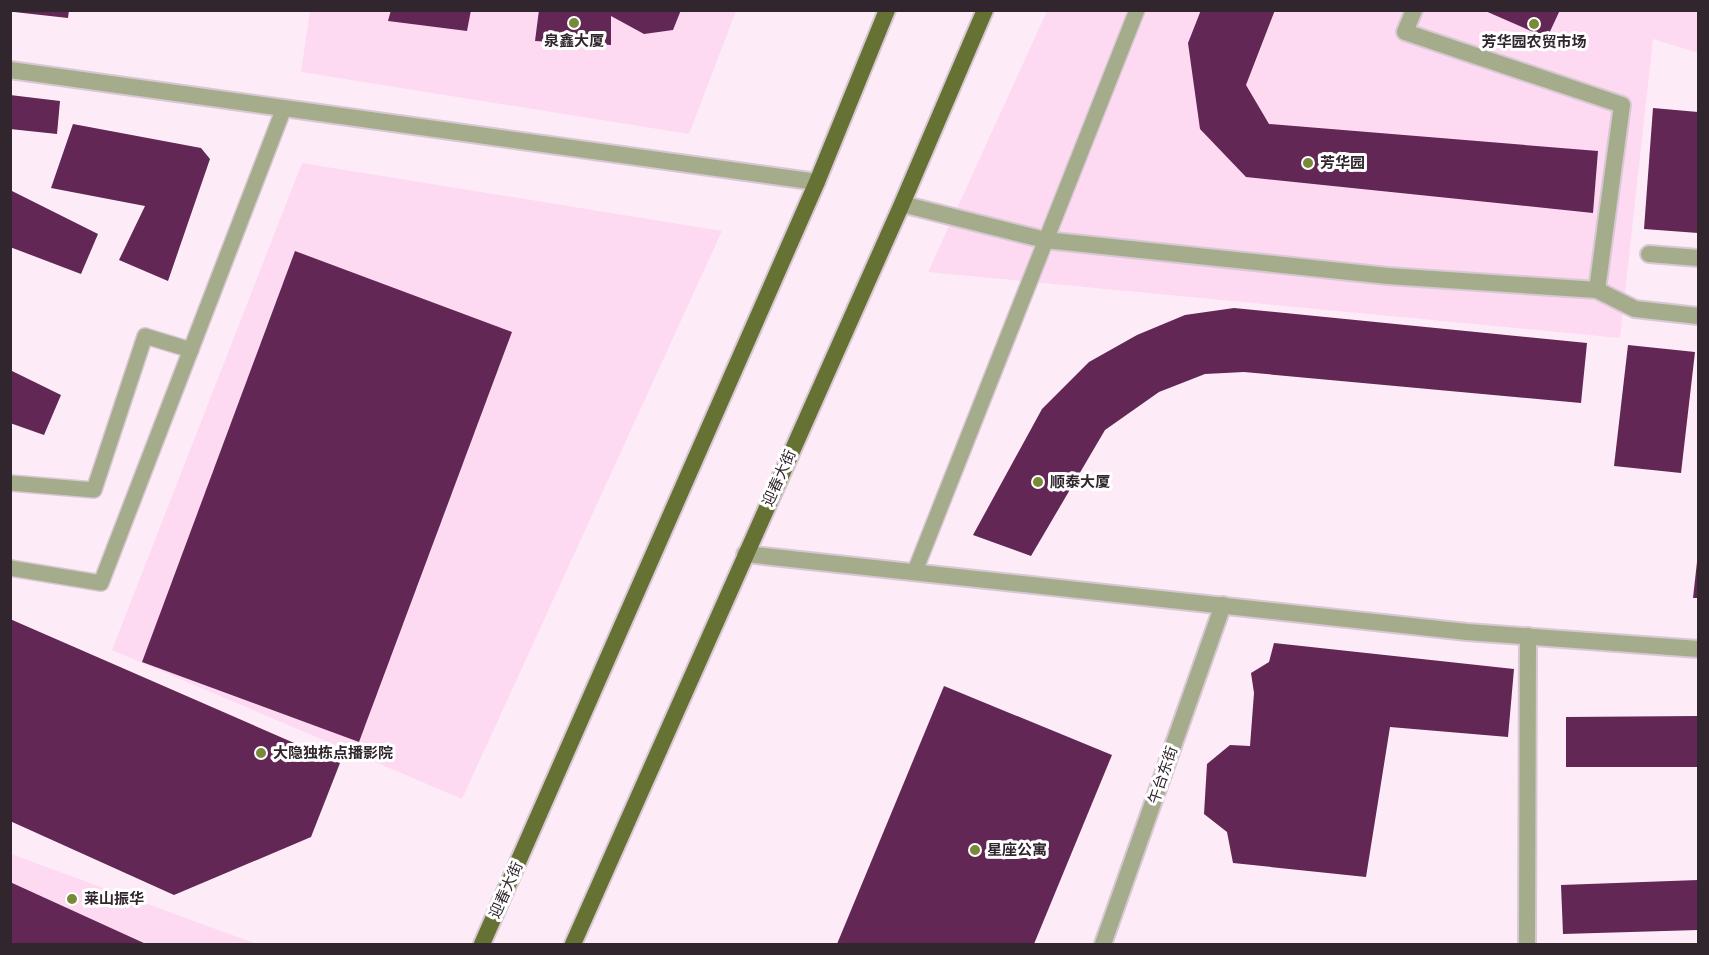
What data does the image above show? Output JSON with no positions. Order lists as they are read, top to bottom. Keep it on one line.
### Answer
{"streets":{"main road":["迎春大街"],"street":["午台东街"]},"places":["泉鑫大厦","芳华园农贸市场","芳华园","顺泰大厦","大隐独栋点播影院","星座公寓","莱山振华"]}
